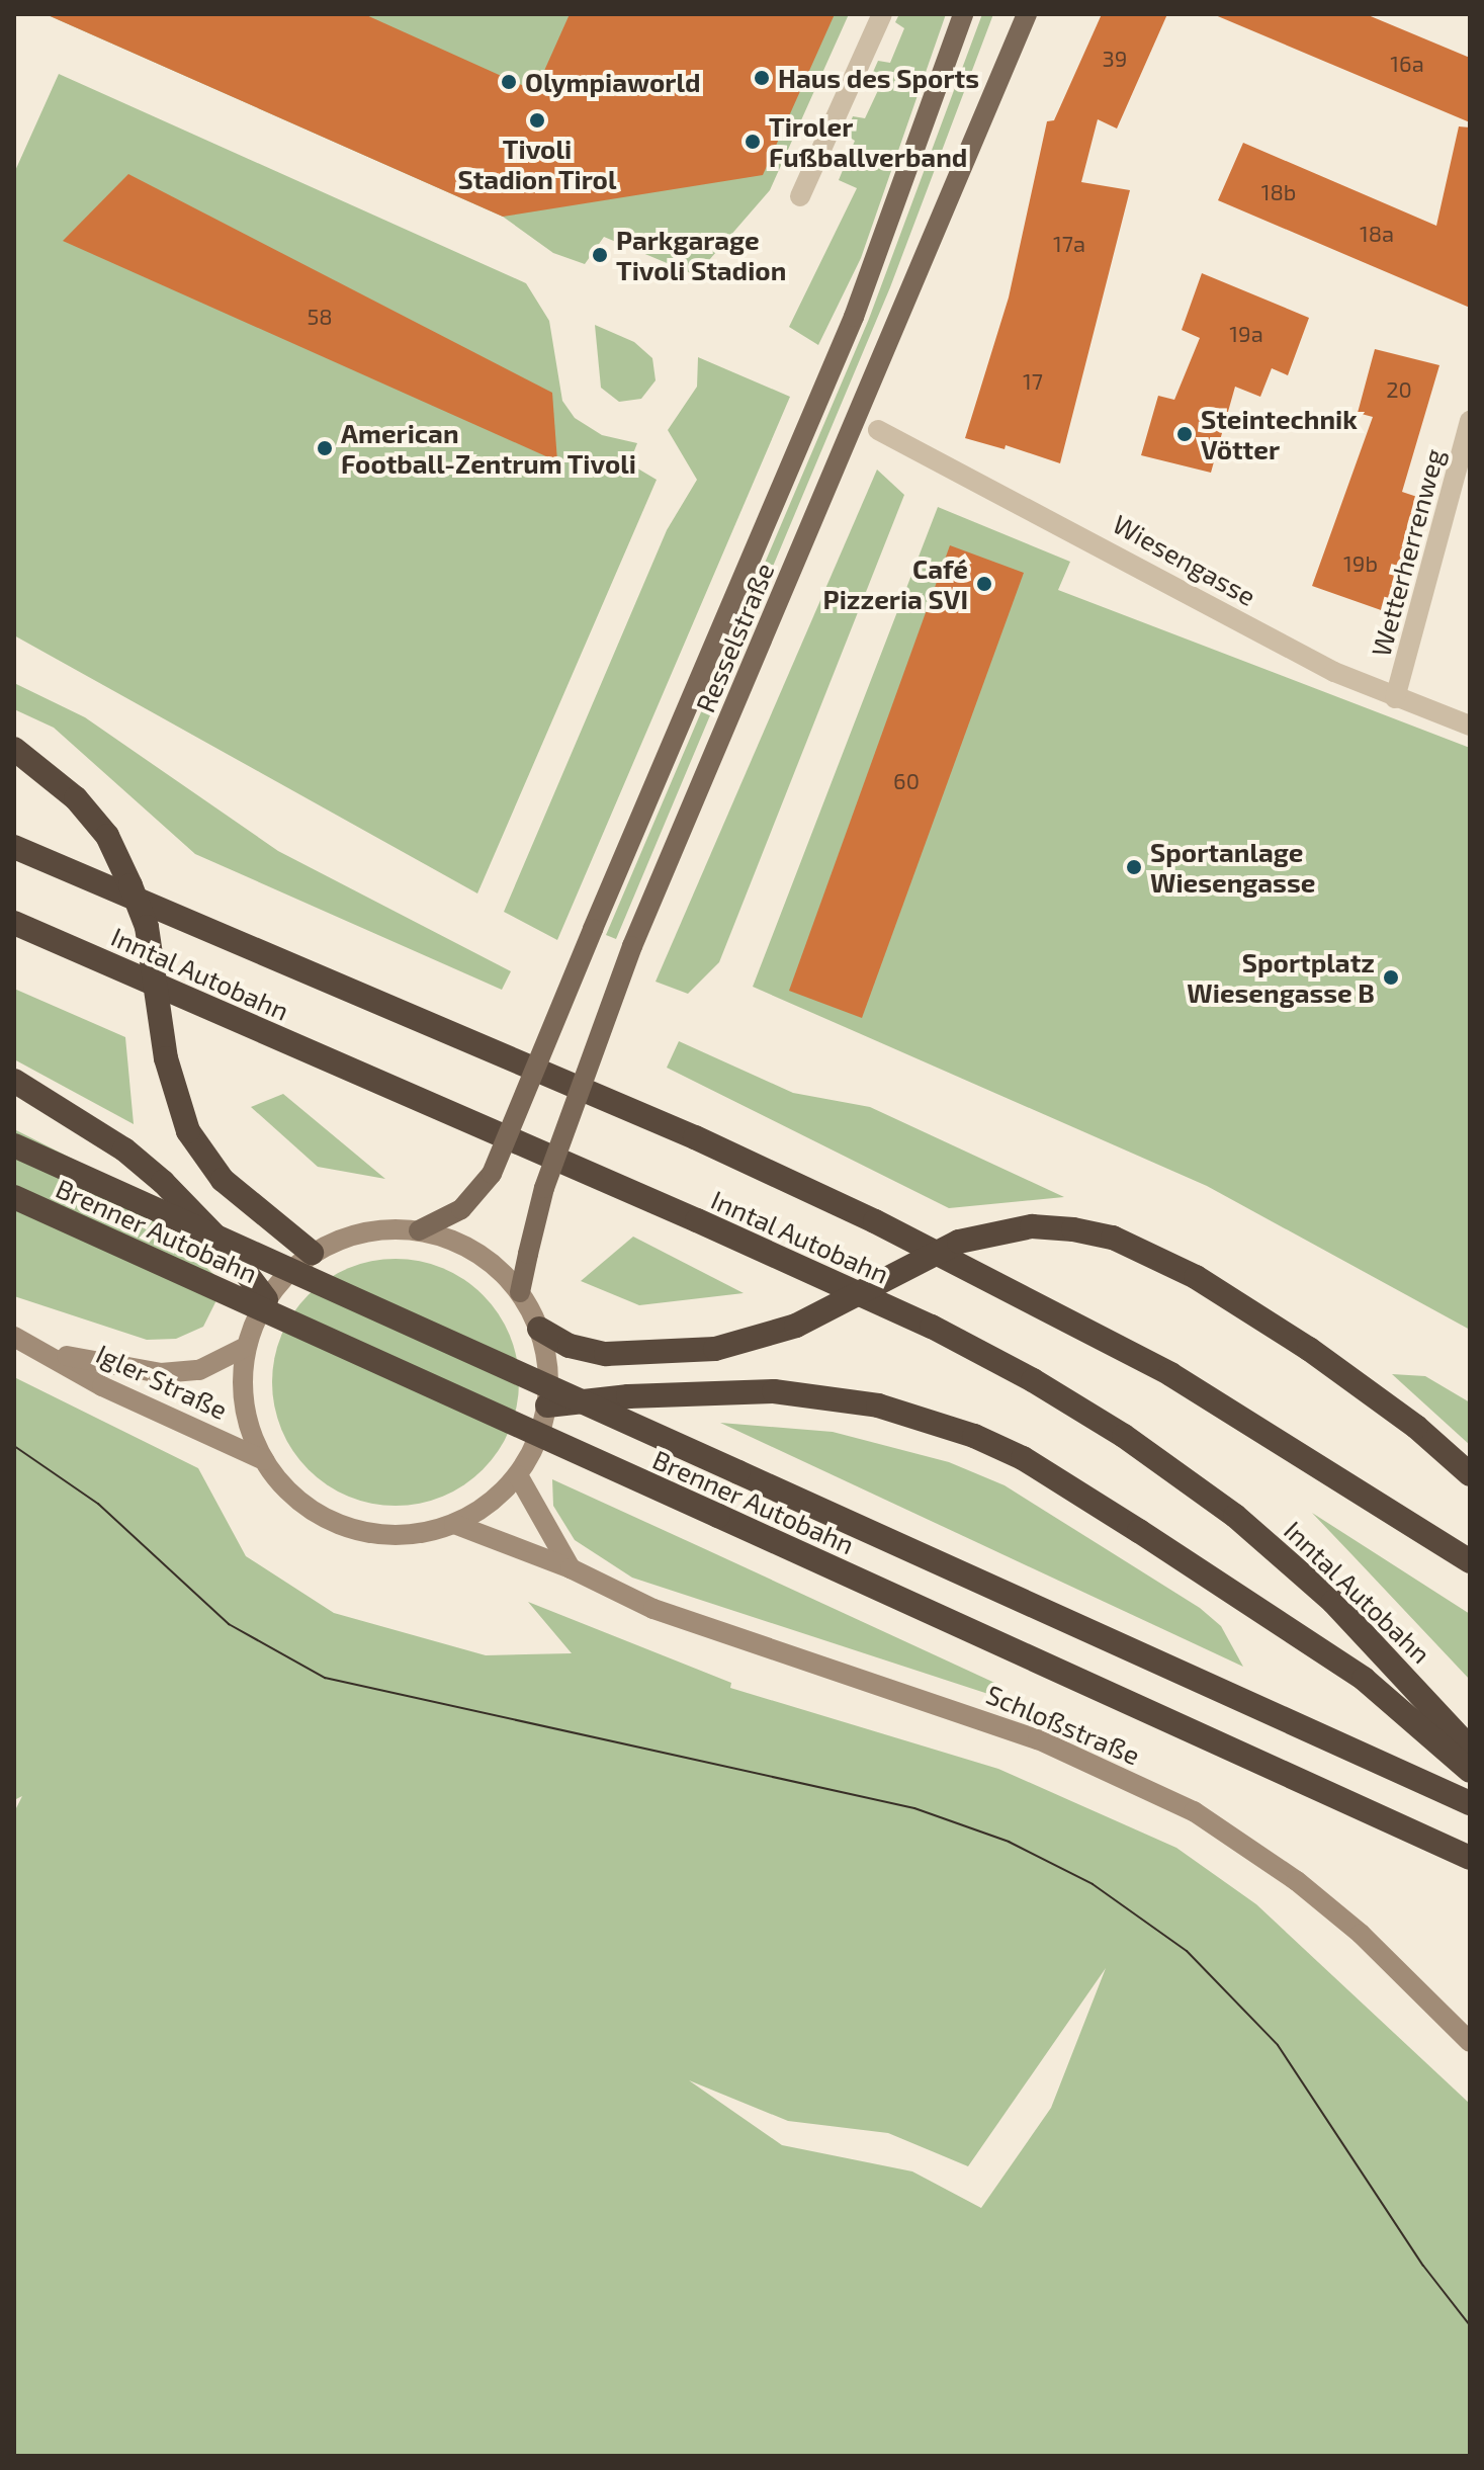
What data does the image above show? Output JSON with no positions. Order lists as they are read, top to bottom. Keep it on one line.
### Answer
{"streets":{"highway":["Inntal Autobahn","Brenner Autobahn"],"main road":["Resselstraße","Igler Straße","Schloßstraße"],"street":["Wetterherrenweg","Wiesengasse"]},"crossings":[["Wetterherrenweg","Wiesengasse"]],"places":["Haus des Sports","Olympiaworld","Tivoli Stadion Tirol","Tiroler Fußballverband","Parkgarage Tivoli Stadion","Steintechnik Vötter","American Football-Zentrum Tivoli","Café Pizzeria SVI","Sportanlage Wiesengasse","Sportplatz Wiesengasse B"],"house_numbers":["39","16a","18b","18a","17a","58","19a","17","20","19b","60"]}
